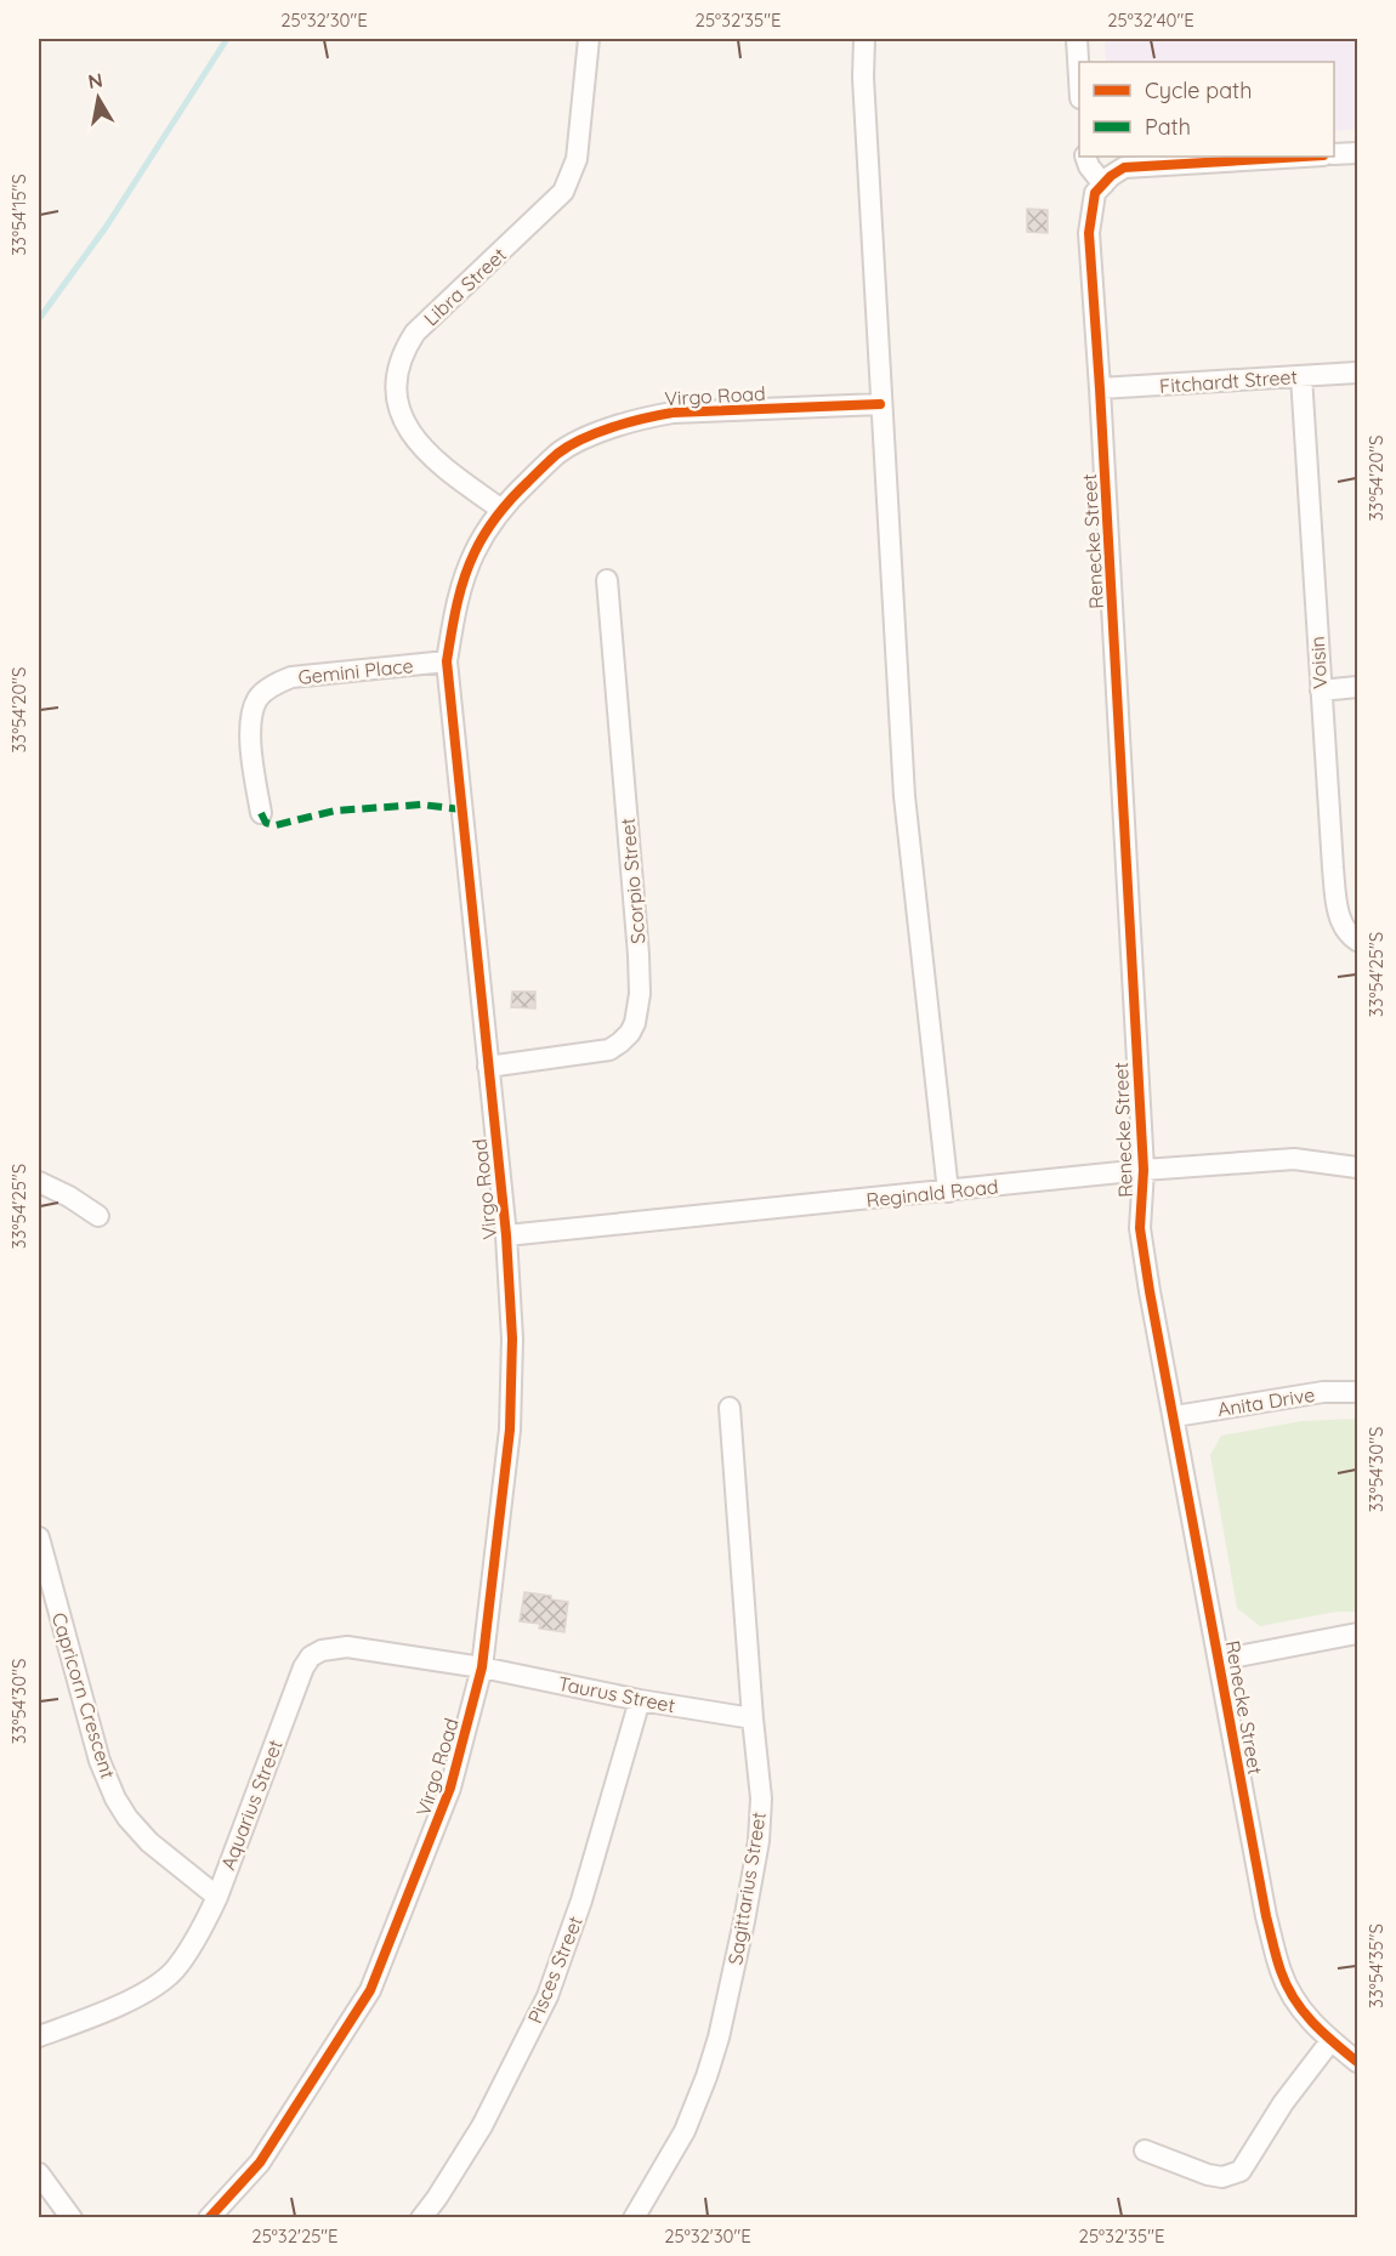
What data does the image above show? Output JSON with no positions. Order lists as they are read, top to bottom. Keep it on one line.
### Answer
{"streets":{"street":["Libra Street","Fitchardt Street","Virgo Road","Renecke Street","Voisin","Gemini Place","Scorpio Street","Reginald Road","Anita Drive","Taurus Street","Capricorn Crescent","Aquarius Street","Sagittarius Street","Pisces Street"]},"crossings":[["Libra Street","Virgo Road"],["Fitchardt Street","Renecke Street"],["Fitchardt Street","Voisin"],["Virgo Road","Gemini Place"],["Virgo Road","Scorpio Street"],["Virgo Road","Reginald Road"],["Virgo Road","Taurus Street"],["Virgo Road","Aquarius Street"],["Renecke Street","Reginald Road"],["Renecke Street","Anita Drive"],["Taurus Street","Aquarius Street"],["Taurus Street","Sagittarius Street"],["Taurus Street","Pisces Street"],["Capricorn Crescent","Aquarius Street"]],"legend":["Cycle path","Path"],"north":"top","coordinates":["25°32'30\"E","25°32'35\"E","25°32'40\"E","33°54'15\"S","33°54'20\"S","33°54'25\"S","33°54'30\"S","33°54'35\"S","25°32'25\"E"]}
